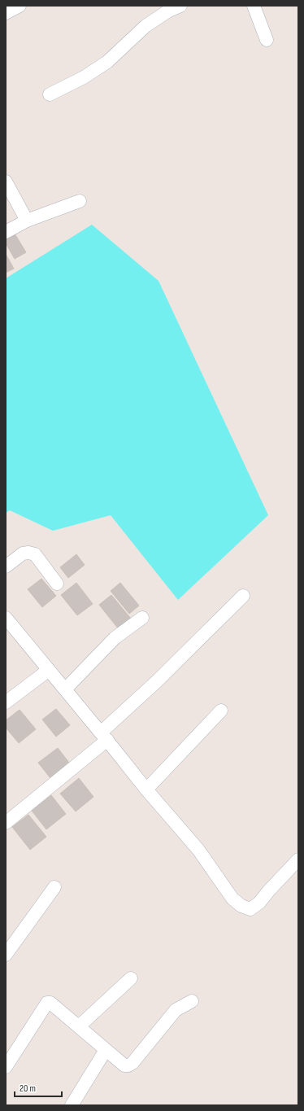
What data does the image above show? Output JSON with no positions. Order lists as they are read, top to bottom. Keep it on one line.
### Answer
{"scale_bar":"20 m"}
